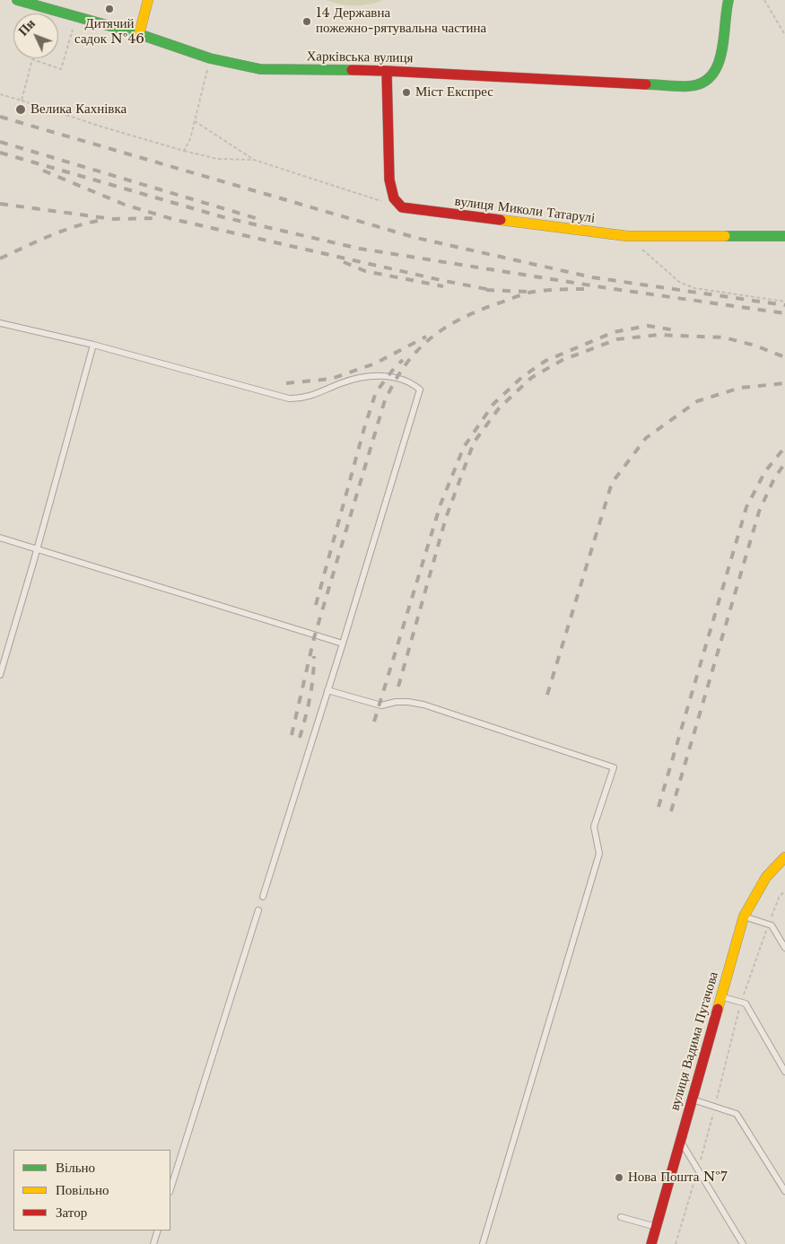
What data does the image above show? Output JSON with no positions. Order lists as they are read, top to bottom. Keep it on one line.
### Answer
{"streets":{"street":["Харківська вулиця","вулиця Миколи Татарулі","вулиця Вадима Пугачова"]},"crossings":[["Харківська вулиця","вулиця Миколи Татарулі"]],"places":["Дитячий садок №46","14 Державна пожежно-рятувальна частина","Міст Експрес","Велика Кахнівка","Нова Пошта №7"],"legend":["Вільно","Повільно","Затор"],"north":"top left"}
